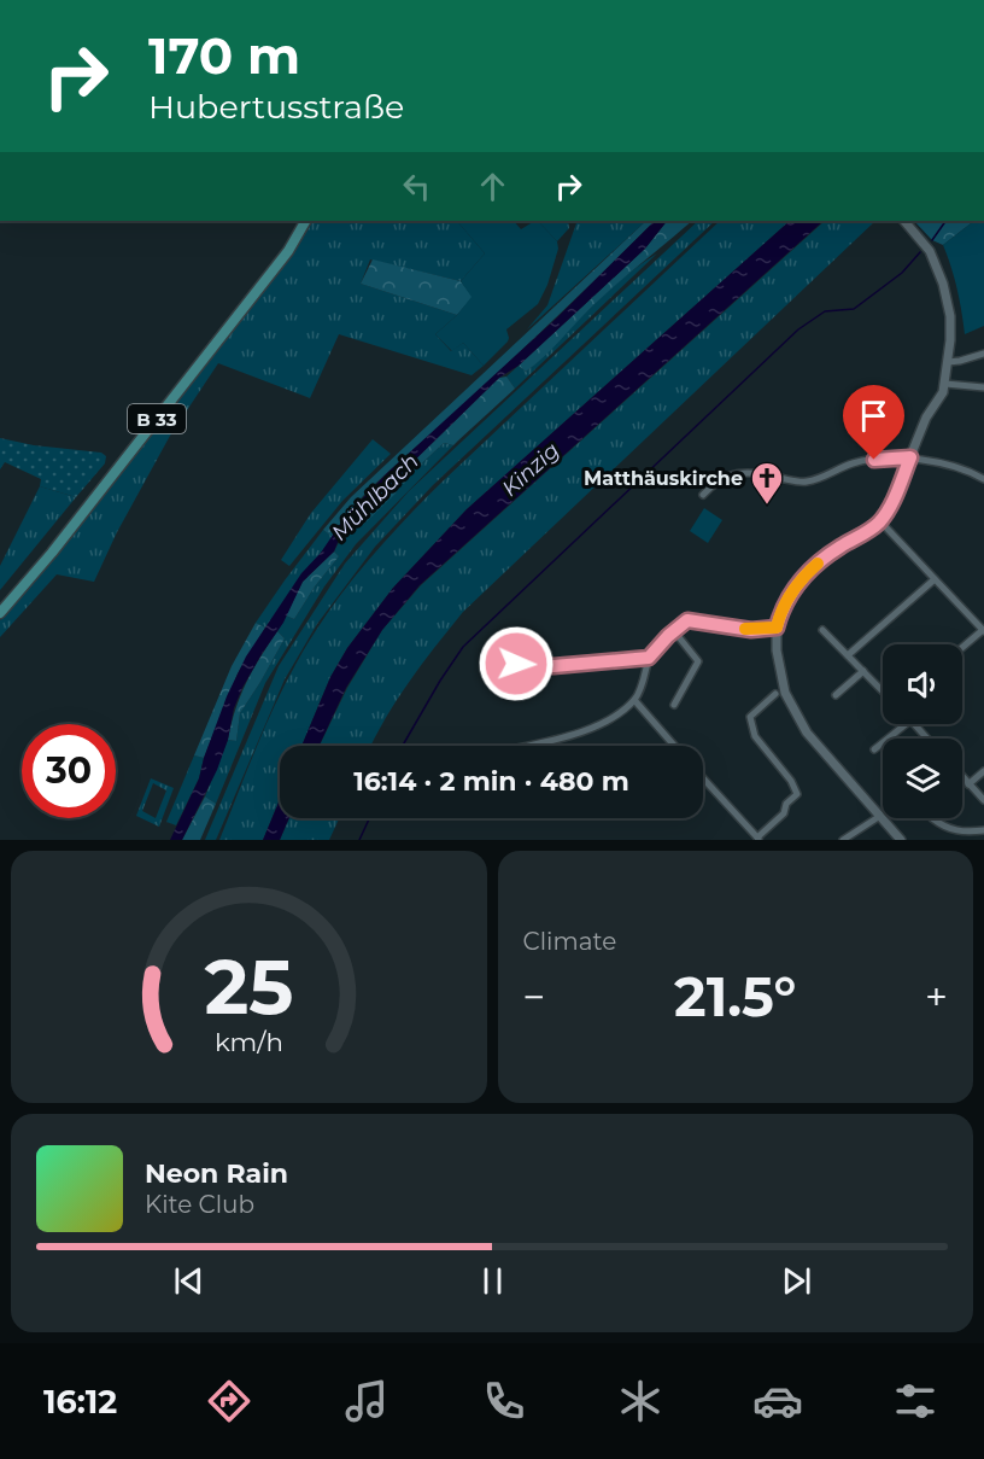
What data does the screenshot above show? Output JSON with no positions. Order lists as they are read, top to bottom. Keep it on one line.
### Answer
{"streets":{"main road":["B 33"]},"water":["Kinzig","Mühlbach"],"places":{"church":["Matthäuskirche"]},"page":{"turn":["170 m","Hubertusstraße"],"limit":"30","trip":"16:14 · 2 min · 480 m","tile":"Climate","heat":["−","21.5°","+"],"song":["Neon Rain","Kite Club"],"tabs":"16:12","gauge":["25","km/h"]}}
